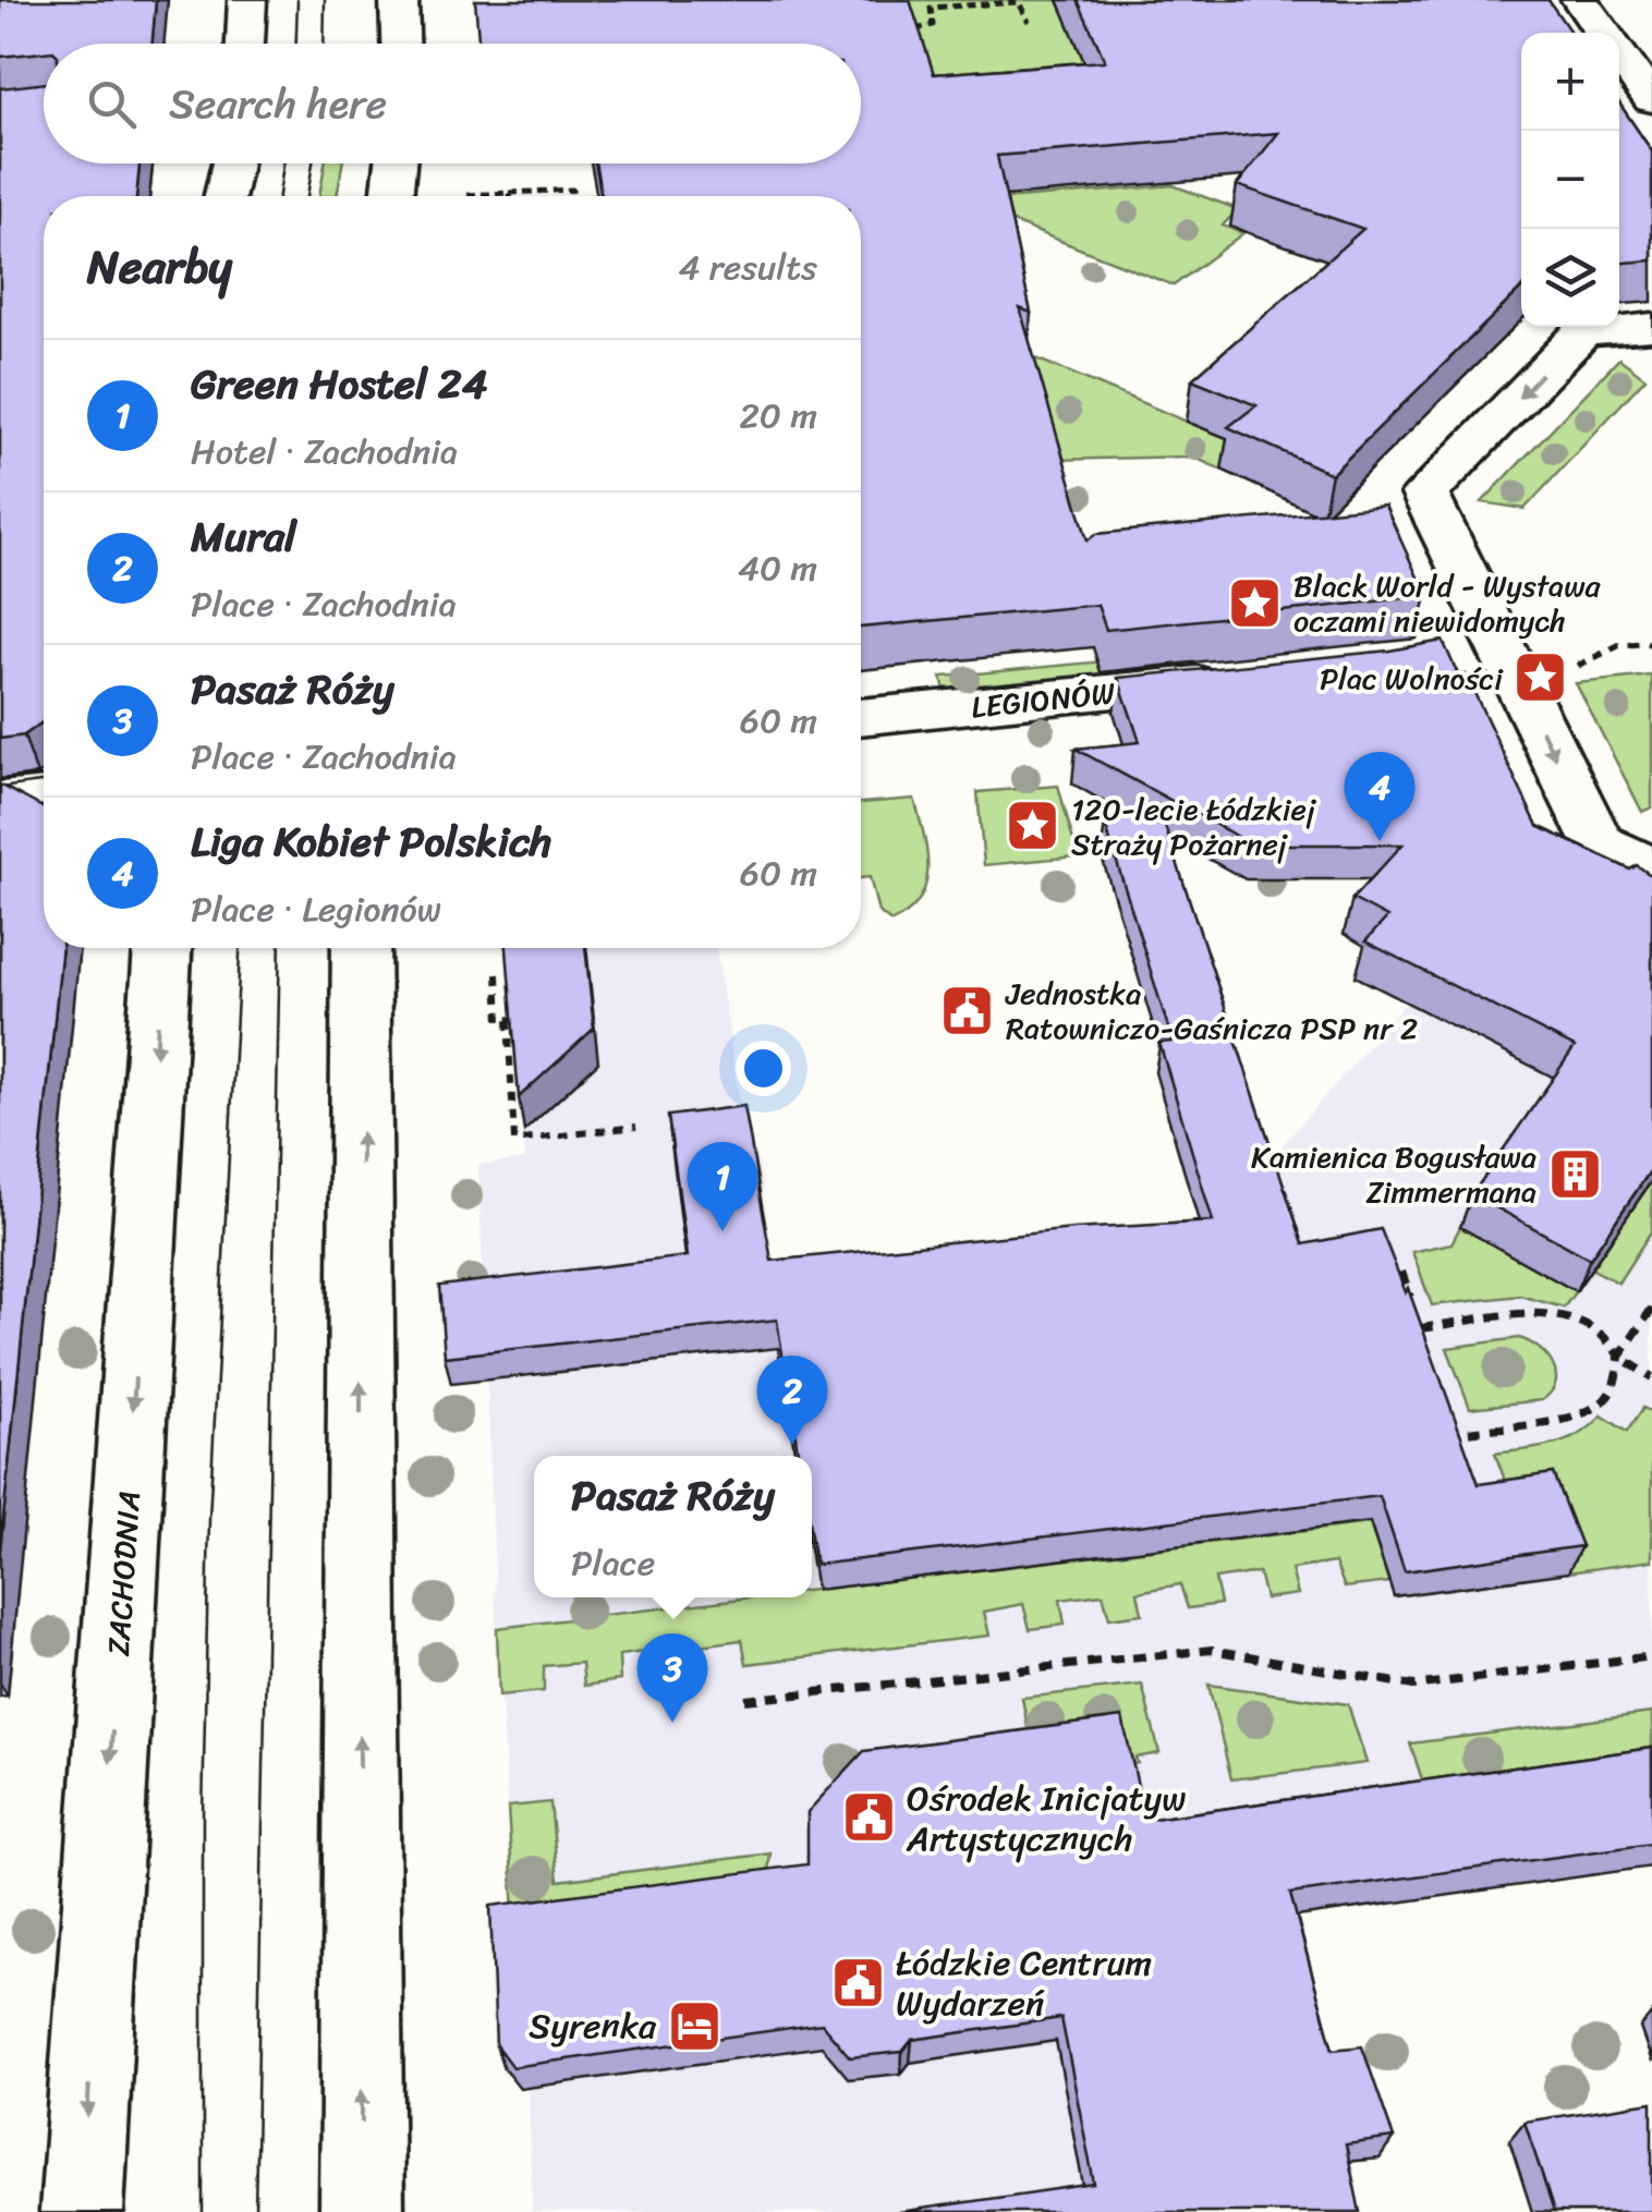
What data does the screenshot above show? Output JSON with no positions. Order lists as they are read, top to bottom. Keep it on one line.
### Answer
{"streets":{"main road":["LEGIONÓW","ZACHODNIA"]},"places":{"place":["Black World - Wystawa oczami niewidomych","Plac Wolności","120-lecie Łódzkiej Straży Pożarnej"],"public building":["Jednostka Ratowniczo-Gaśnicza PSP nr 2","Ośrodek Inicjatyw Artystycznych","Łódzkie Centrum Wydarzeń"],"building":["Kamienica Bogusława Zimmermana"],"hotel":["Syrenka"]},"page":{"map_buttons":["+","−"],"search":"Search here","heading":["Nearby","4 results"],"list":[{"mark":"1","name":"Green Hostel 24","note":"Hotel · Zachodnia","value":"20 m"},{"mark":"2","name":"Mural","note":"Place · Zachodnia","value":"40 m"},{"mark":"3","name":"Pasaż Róży","note":"Place · Zachodnia","value":"60 m"},{"mark":"4","name":"Liga Kobiet Polskich","note":"Place · Legionów","value":"60 m"}],"pins":["4","1","2","3"],"popup":["Pasaż Róży","Place"]}}
